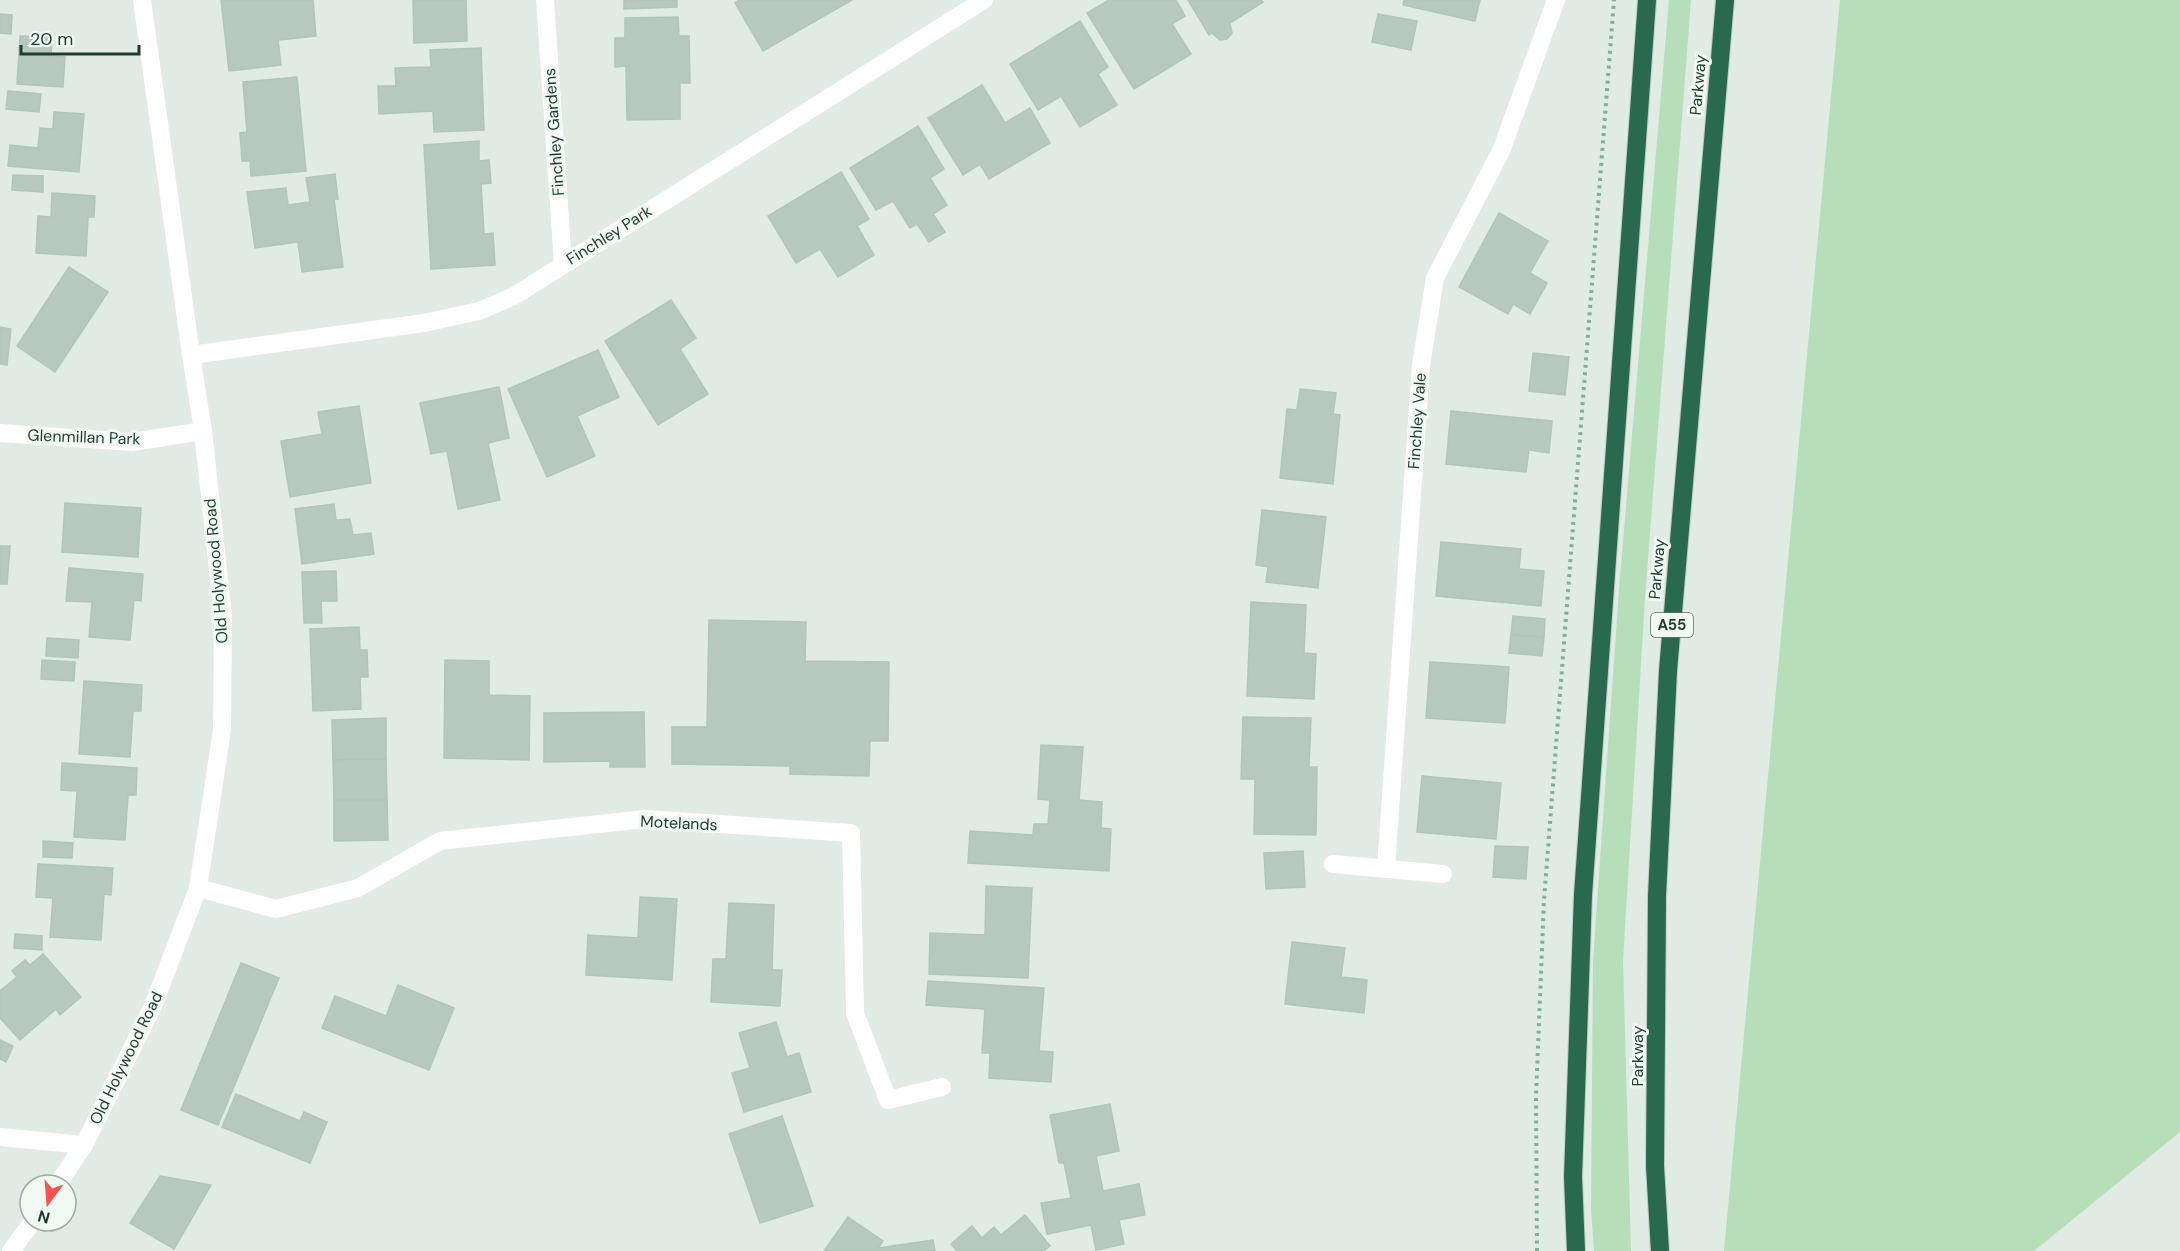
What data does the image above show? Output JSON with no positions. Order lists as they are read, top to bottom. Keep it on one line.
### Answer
{"streets":{"highway":["Parkway","A55"],"street":["Finchley Gardens","Finchley Park","Finchley Vale","Glenmillan Park","Old Holywood Road","Motelands"]},"crossings":[["Finchley Gardens","Finchley Park"],["Finchley Park","Old Holywood Road"],["Glenmillan Park","Old Holywood Road"],["Old Holywood Road","Motelands"]],"scale_bar":"20 m","north":"bottom"}
